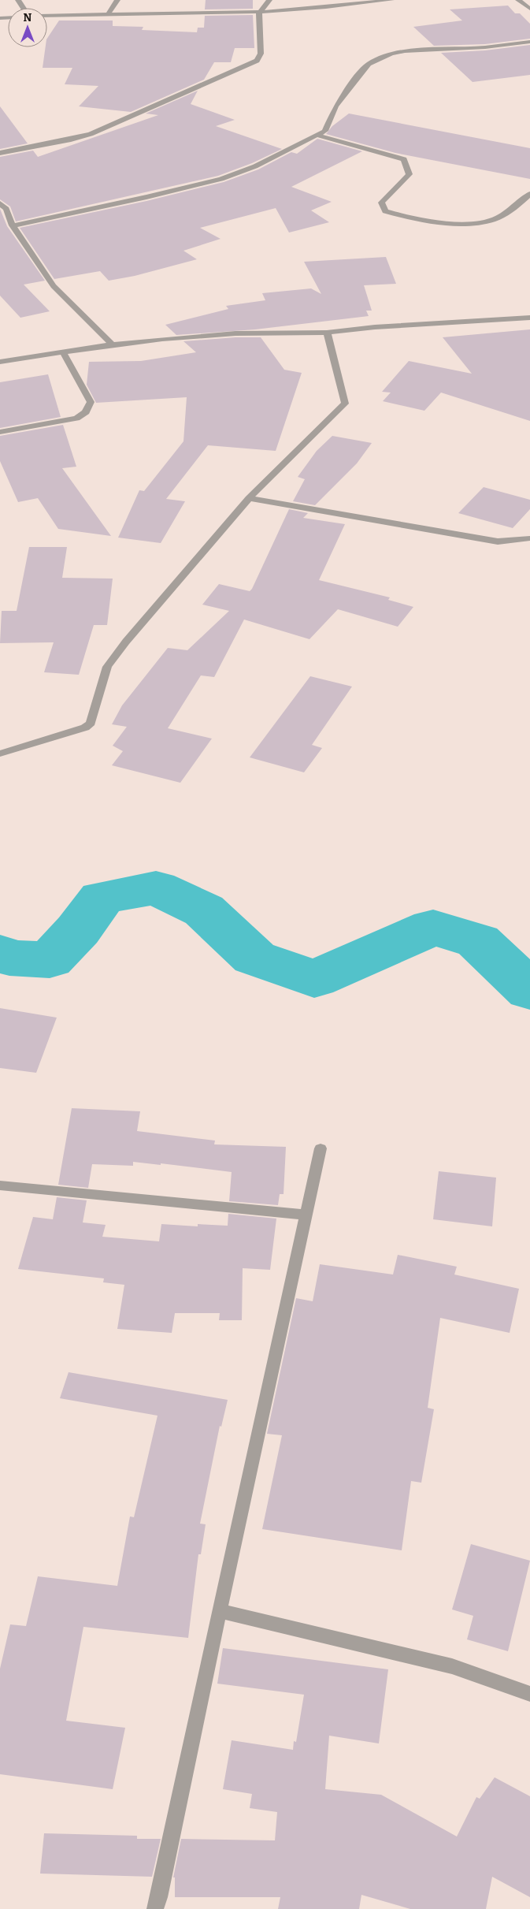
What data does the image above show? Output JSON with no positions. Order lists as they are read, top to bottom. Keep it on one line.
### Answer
{"north":"top"}
